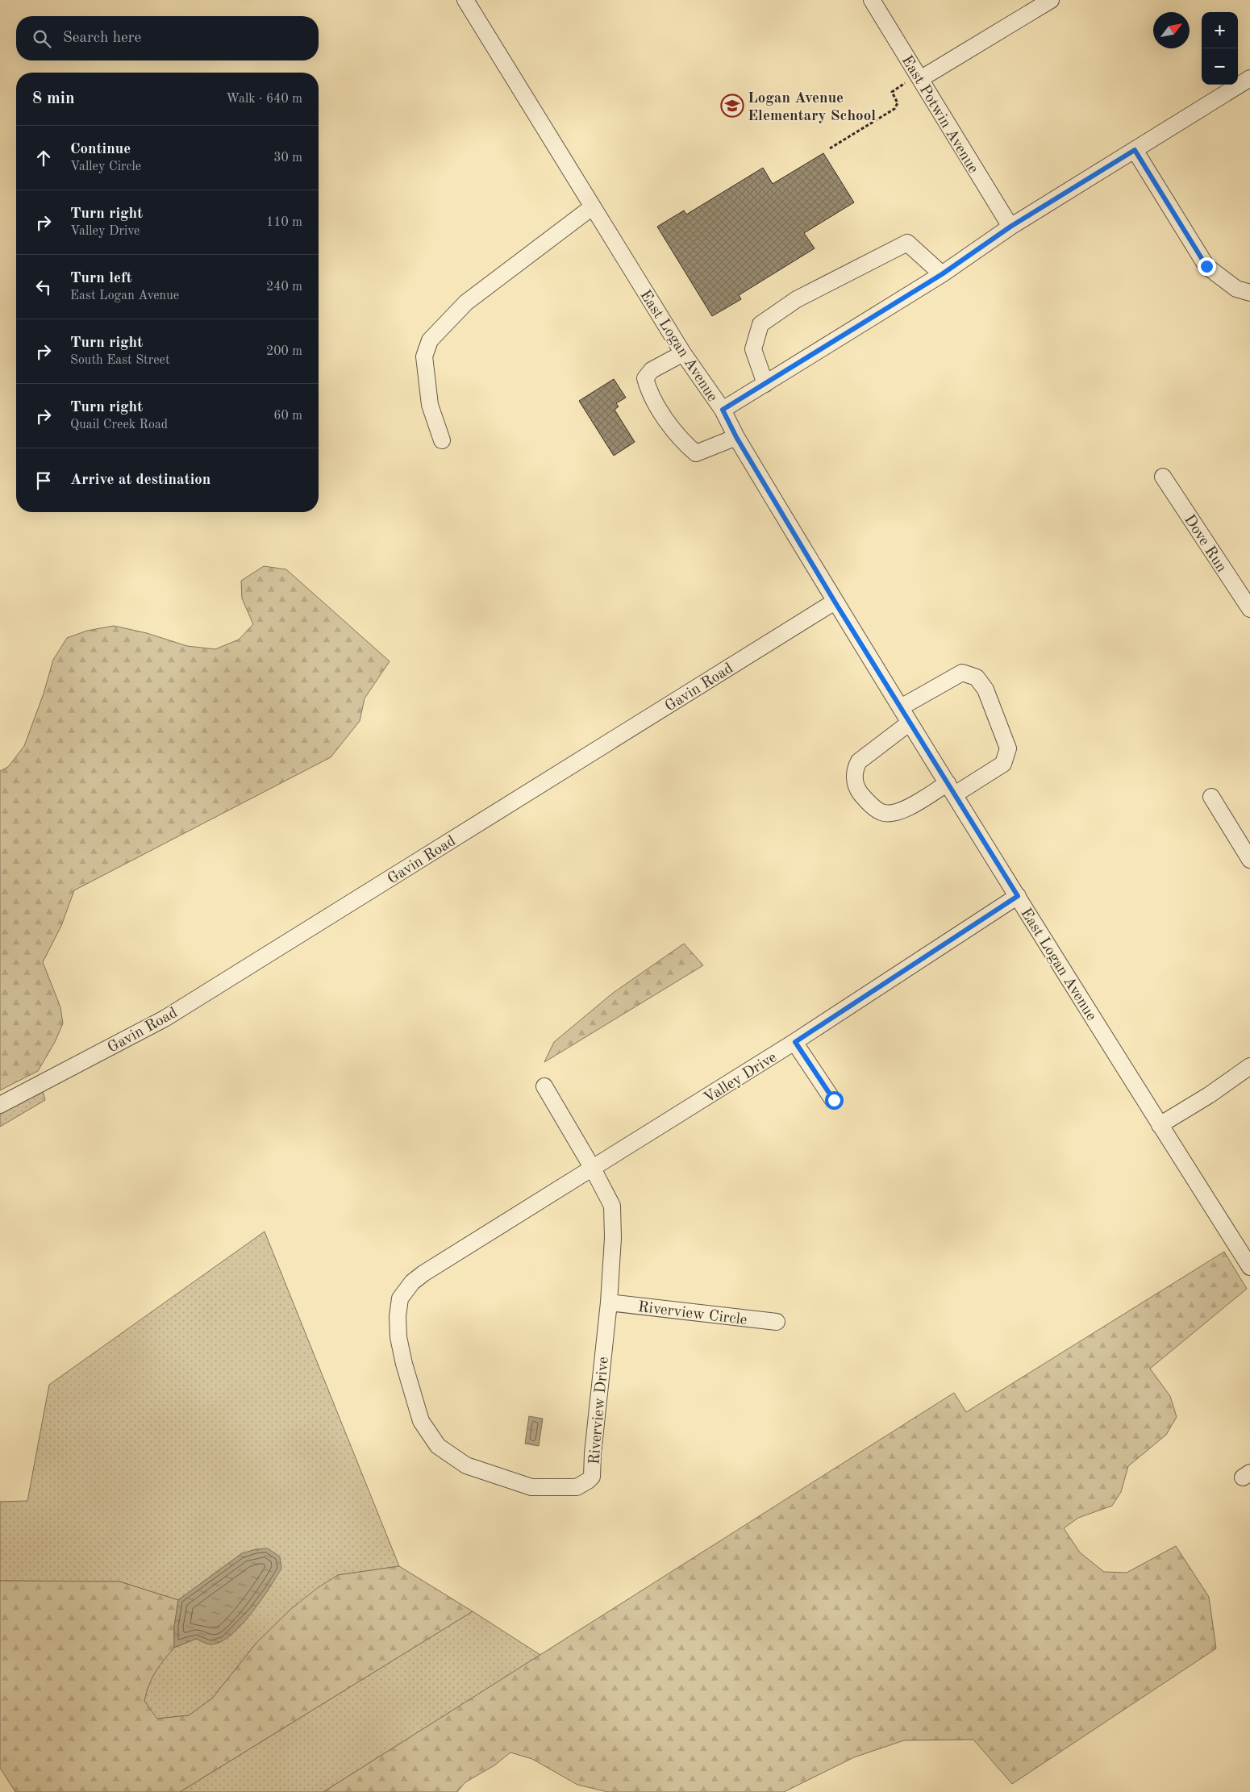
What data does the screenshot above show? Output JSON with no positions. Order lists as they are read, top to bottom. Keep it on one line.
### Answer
{"streets":{"street":["East Potwin Avenue","East Logan Avenue","Dove Run","Gavin Road","Valley Drive","Riverview Circle","Riverview Drive"]},"crossings":[["East Logan Avenue","Gavin Road"],["East Logan Avenue","Valley Drive"],["Valley Drive","Riverview Drive"],["Riverview Circle","Riverview Drive"]],"places":{"school or university":["Logan Avenue Elementary School"]},"north":"top right","page":{"map_buttons":["+","−"],"search":"Search here","heading":["8 min","Walk · 640 m"],"list":[["Continue","Valley Circle","30 m"],["Turn right","Valley Drive","110 m"],["Turn left","East Logan Avenue","240 m"],["Turn right","South East Street","200 m"],["Turn right","Quail Creek Road","60 m"],"Arrive at destination"]}}
